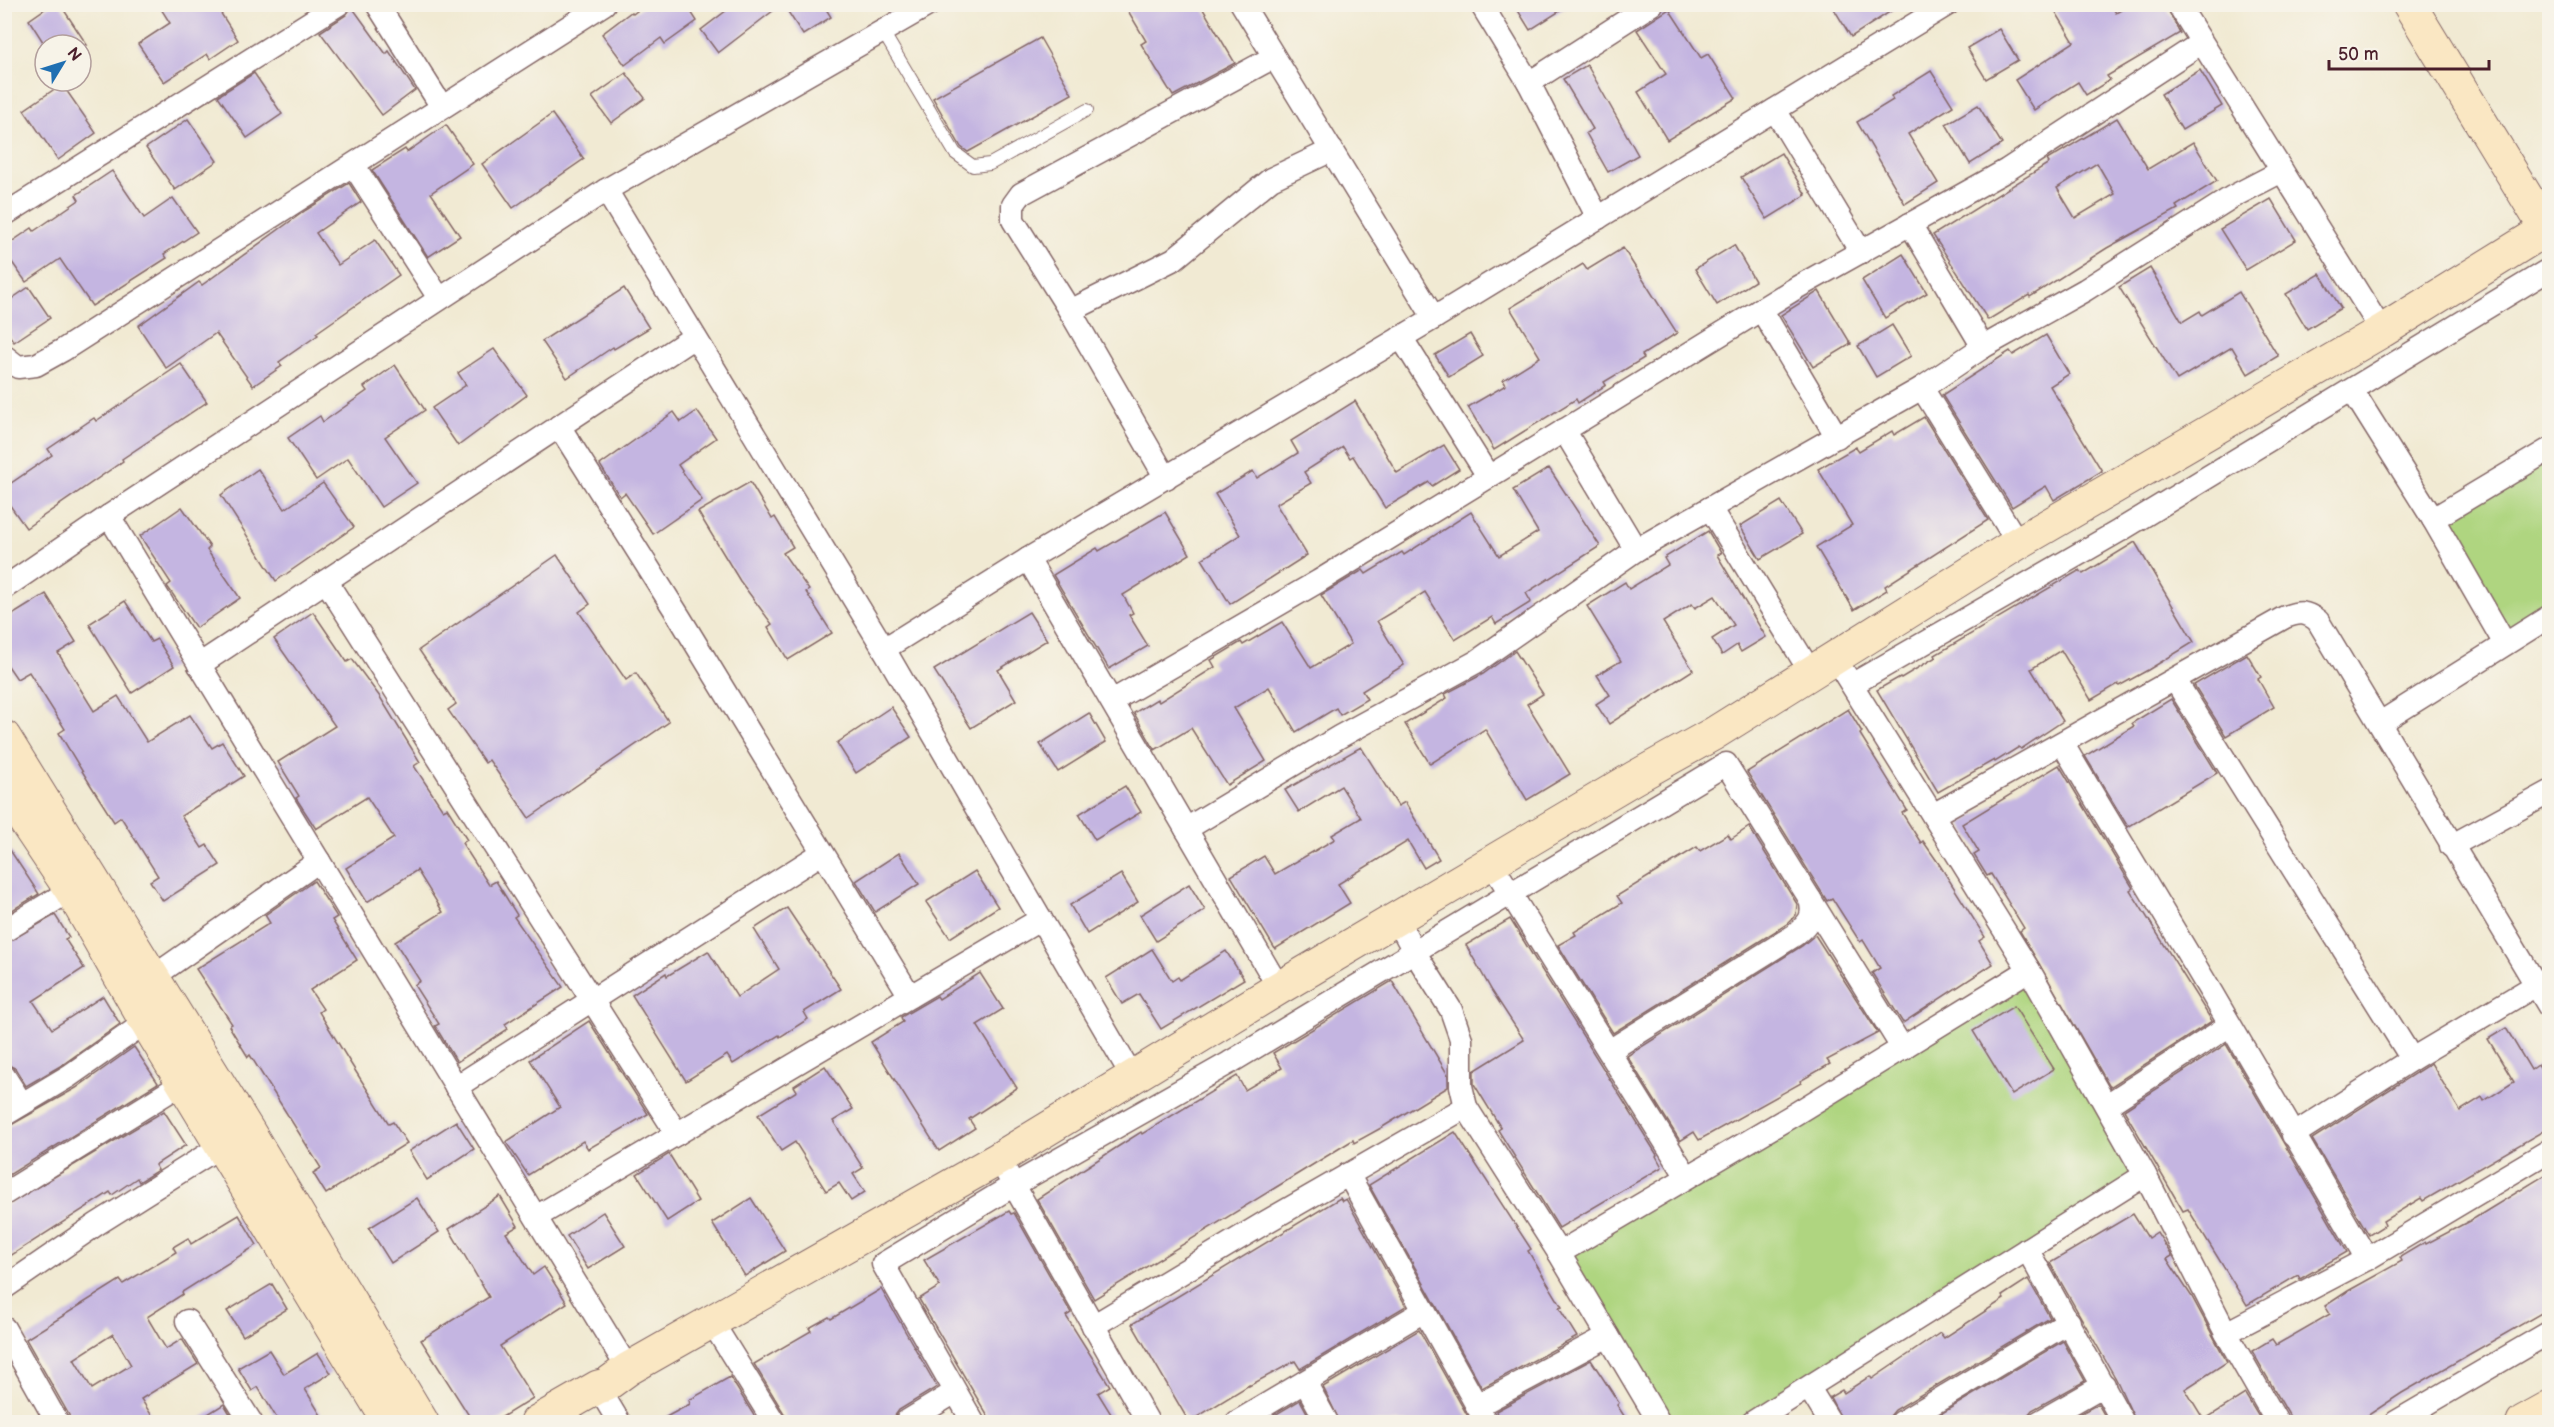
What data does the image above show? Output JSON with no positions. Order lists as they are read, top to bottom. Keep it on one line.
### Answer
{"scale_bar":"50 m","north":"top right"}
